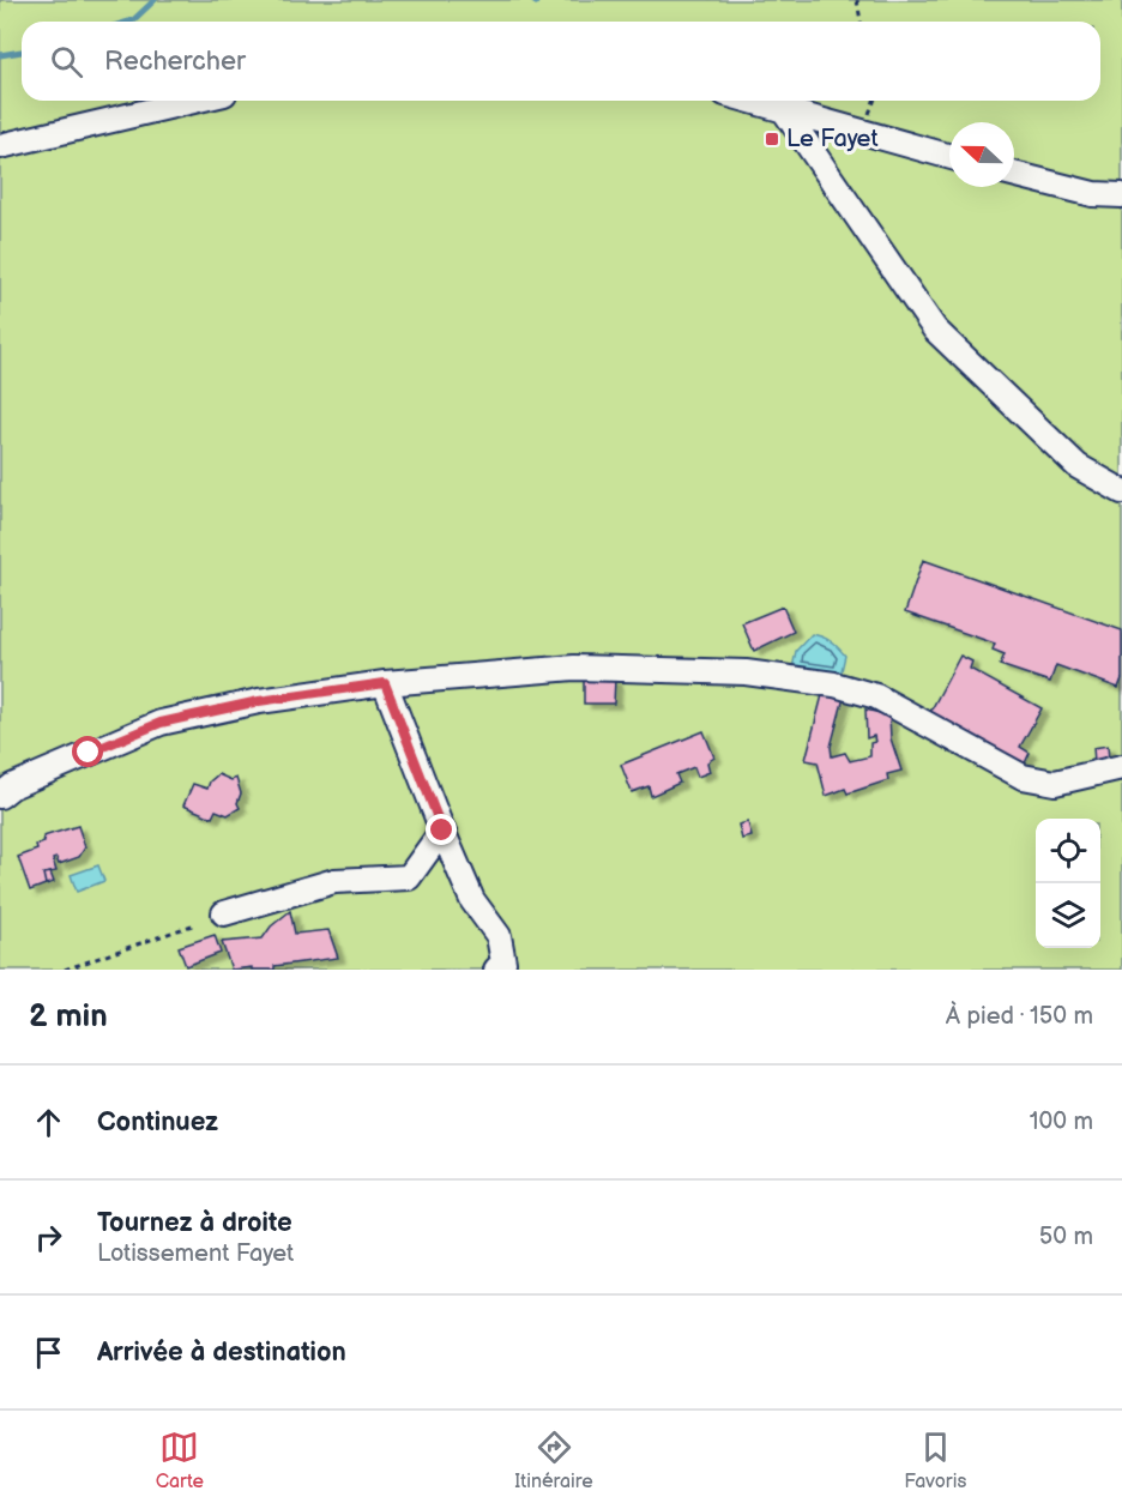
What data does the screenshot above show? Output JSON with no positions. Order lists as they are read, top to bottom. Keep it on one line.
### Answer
{"places":{"transit":["Le Fayet"]},"north":"left","page":{"search":"Rechercher","heading":["2 min","À pied · 150 m"],"list":[["Continuez","100 m"],["Tournez à droite","Lotissement Fayet","50 m"],"Arrivée à destination"],"nav":["Carte","Itinéraire","Favoris"]}}
